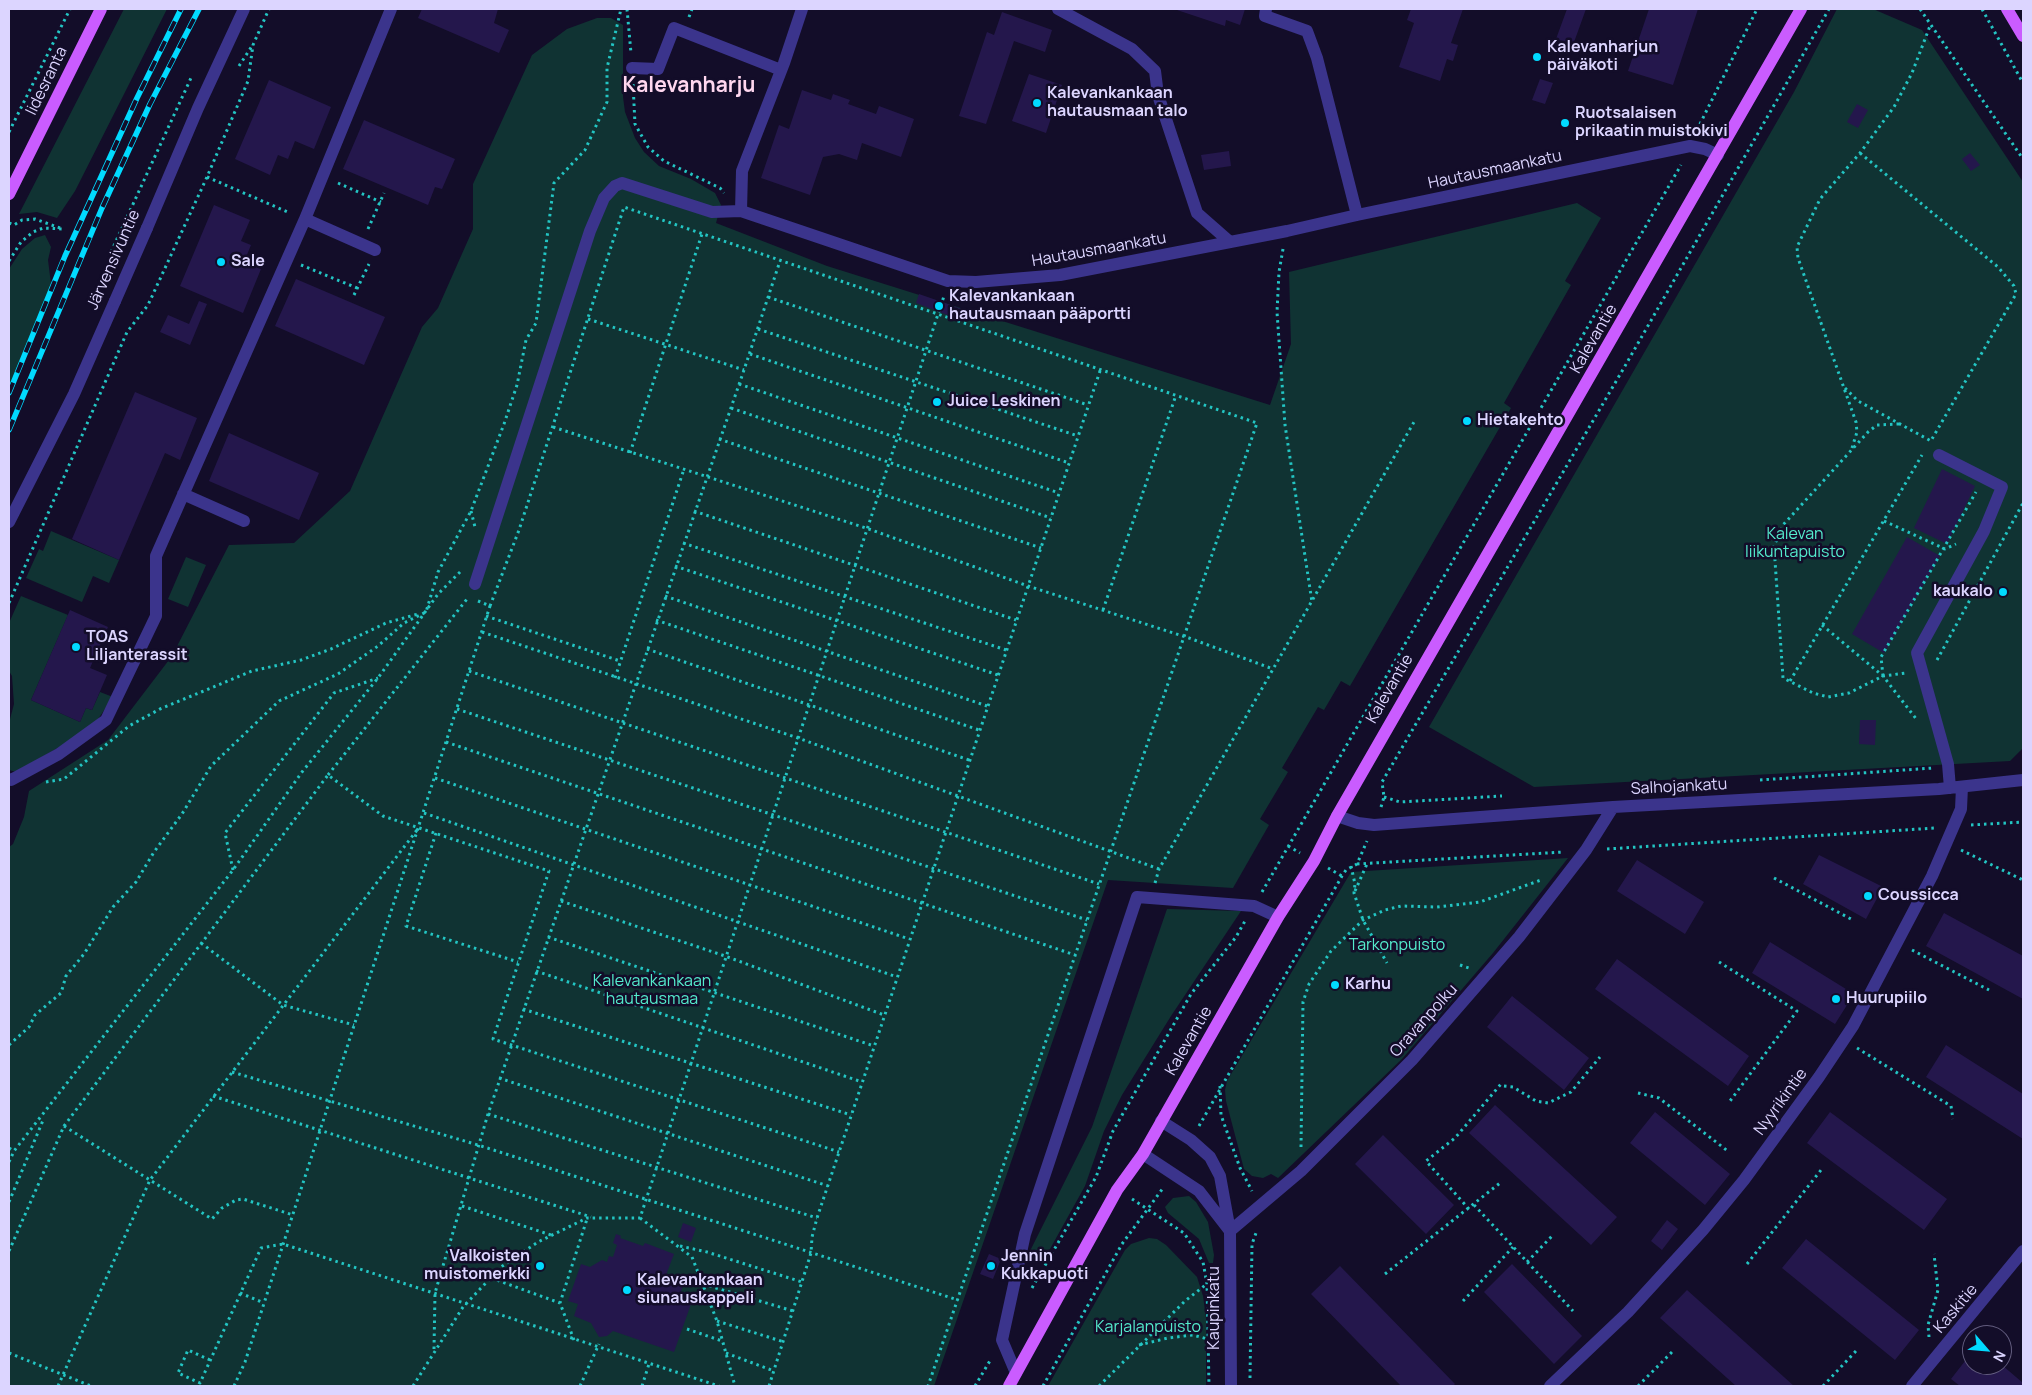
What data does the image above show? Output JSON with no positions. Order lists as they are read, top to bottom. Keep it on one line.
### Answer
{"streets":{"main road":["Iidesranta","Kalevantie"],"street":["Hautausmaankatu","Järvensivuntie","Salhojankatu","Oravanpolku","Nyyrikintie","Kaupinkatu","Kaskitie"]},"crossings":[["Hautausmaankatu","Kalevantie"],["Kalevantie","Salhojankatu"],["Kalevantie","Kaupinkatu"],["Salhojankatu","Oravanpolku"],["Salhojankatu","Nyyrikintie"],["Oravanpolku","Kaupinkatu"]],"districts":["Kalevanharju"],"parks":["Kalevan liikuntapuisto","Tarkonpuisto","Kalevankankaan hautausmaa","Karjalanpuisto"],"places":["Kalevanharjun päiväkoti","Kalevankankaan hautausmaan talo","Ruotsalaisen prikaatin muistokivi","Sale","Kalevankankaan hautausmaan pääportti","Juice Leskinen","Hietakehto","kaukalo","TOAS Liljanterassit","Coussicca","Karhu","Huurupiilo","Valkoisten muistomerkki","Jennin Kukkapuoti","Kalevankankaan siunauskappeli"],"north":"bottom right"}
